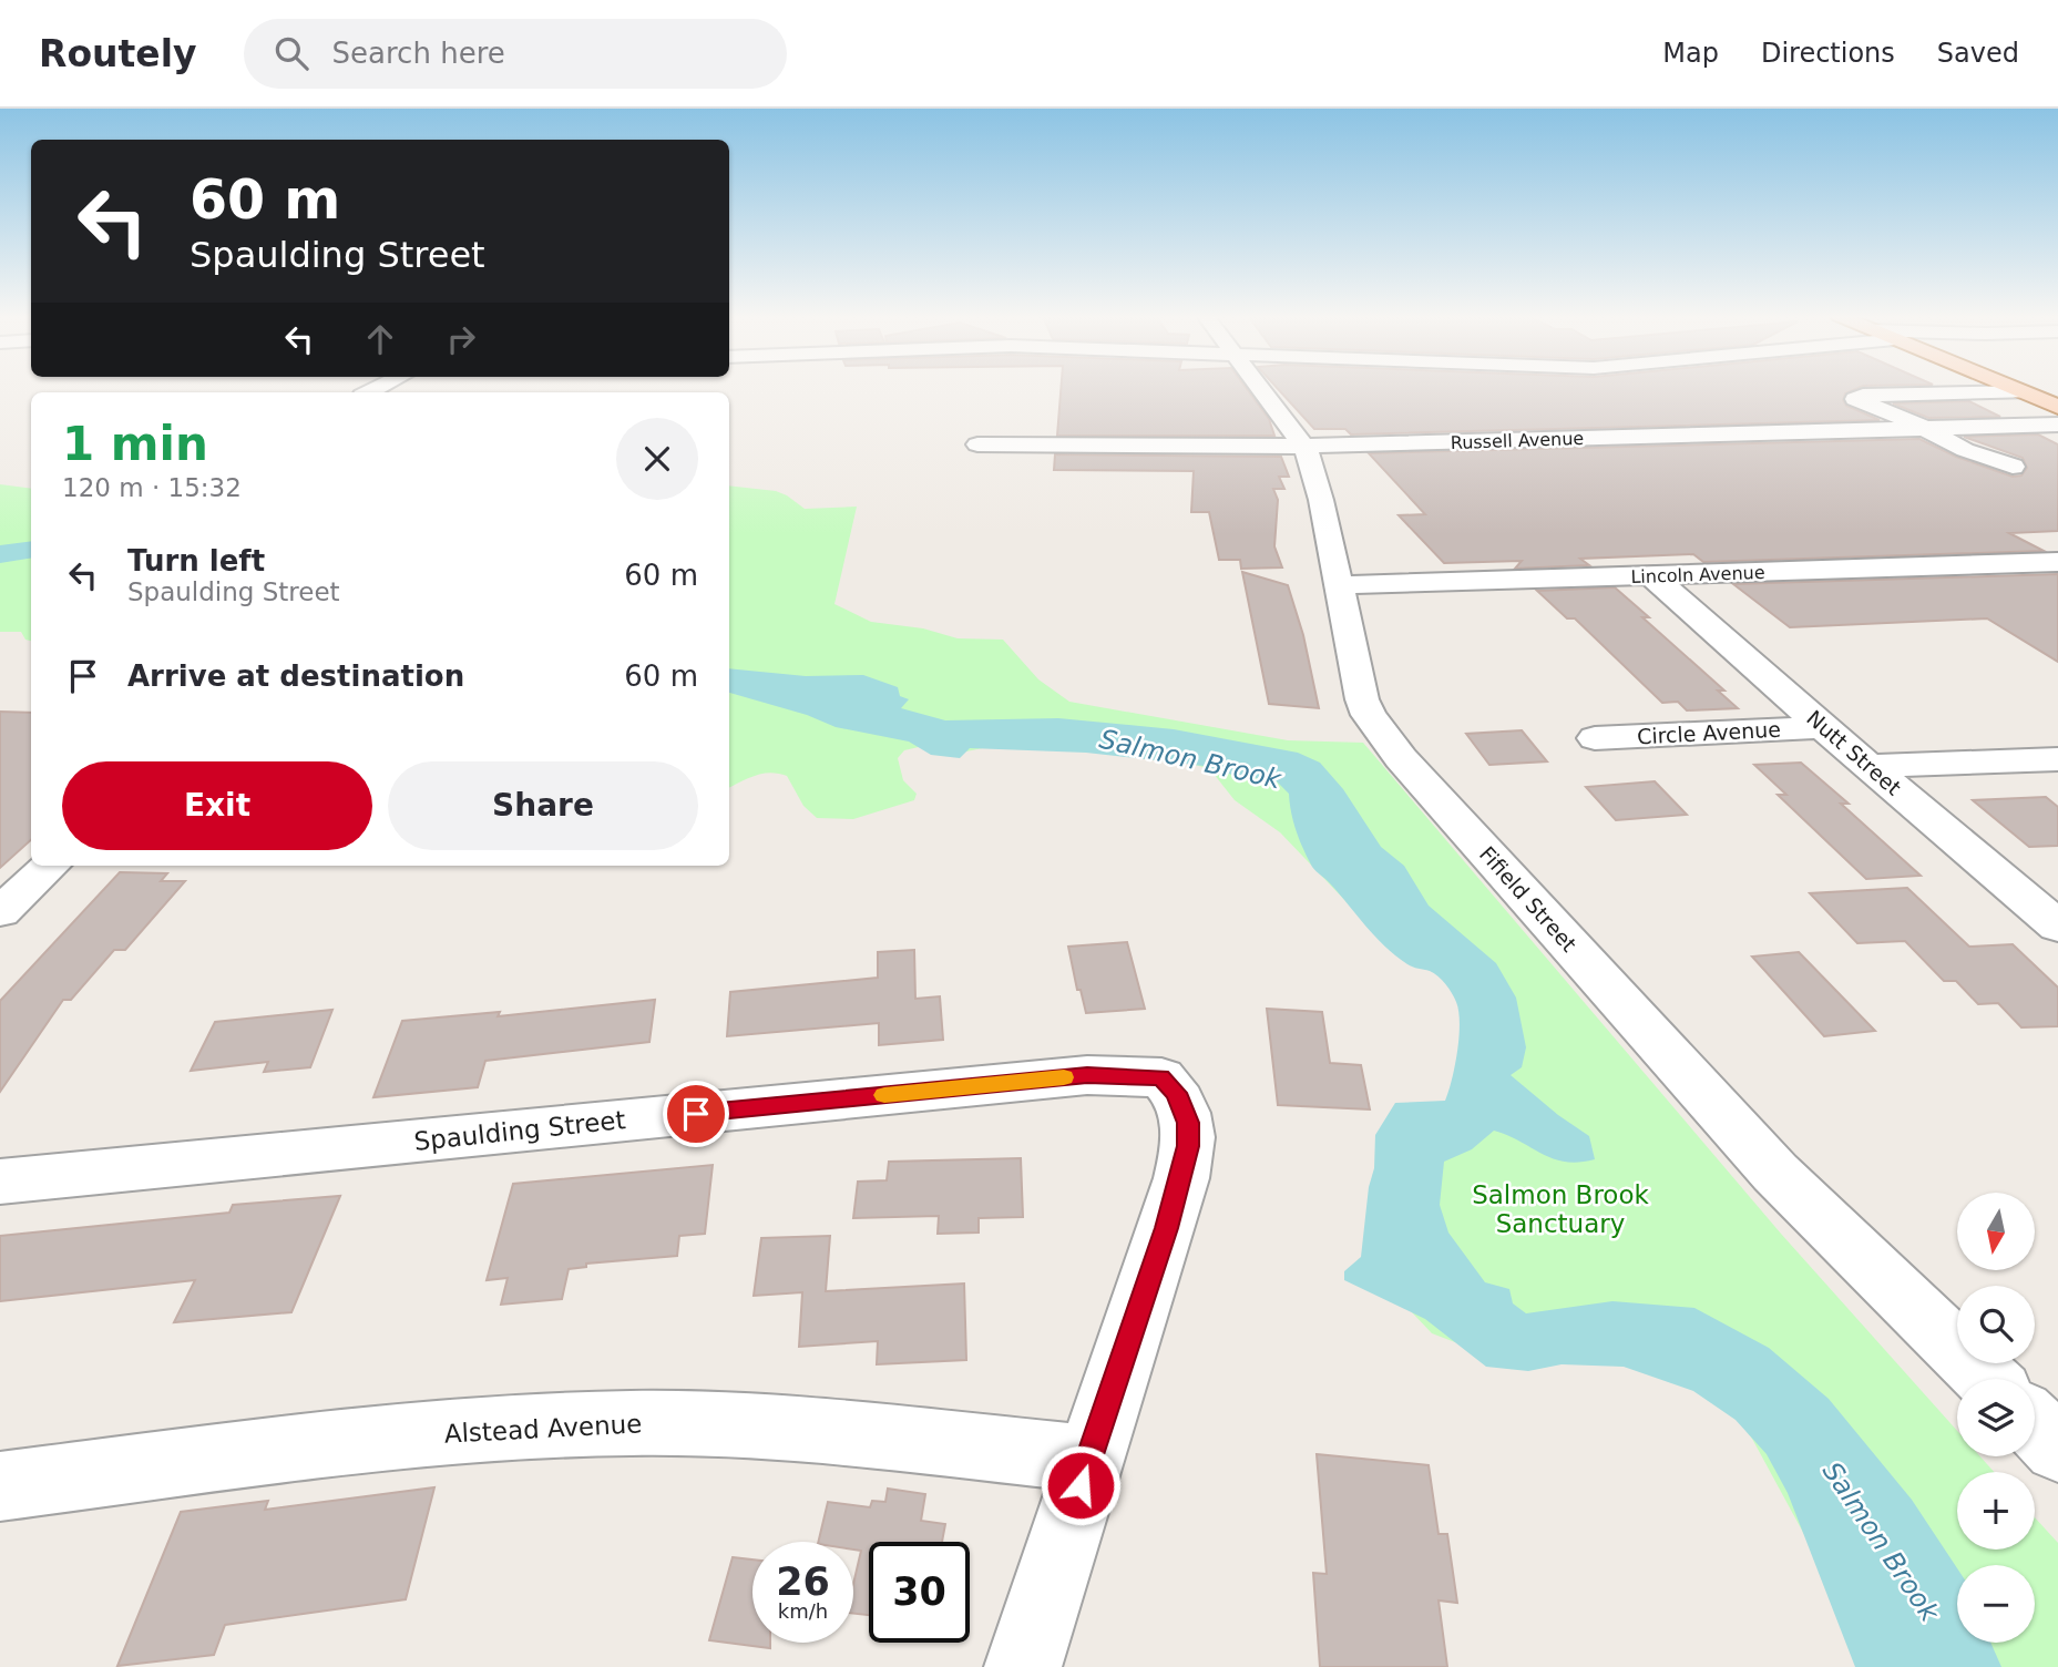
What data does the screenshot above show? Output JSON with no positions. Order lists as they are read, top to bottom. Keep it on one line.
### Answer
{"streets":{"street":["Russell Avenue","Lincoln Avenue","Circle Avenue","Nutt Street","Fifield Street","Spaulding Street","Alstead Avenue"]},"crossings":[["Russell Avenue","Fifield Street"],["Lincoln Avenue","Nutt Street"],["Lincoln Avenue","Fifield Street"],["Circle Avenue","Nutt Street"],["Spaulding Street","Alstead Avenue"]],"water":["Salmon Brook"],"parks":["Salmon Brook Sanctuary"],"north":"bottom","page":{"header":"Routely","search":"Search here","nav":["Map","Directions","Saved"],"turn":["60 m","Spaulding Street"],"heading":["1 min","120 m · 15:32"],"list":[{"name":"Turn left","note":"Spaulding Street","value":"60 m"},{"name":"Arrive at destination","value":"60 m"}],"buttons":["Exit","Share"],"map_buttons":["+","−"],"speed":"26 km/h","limit":"30"}}
